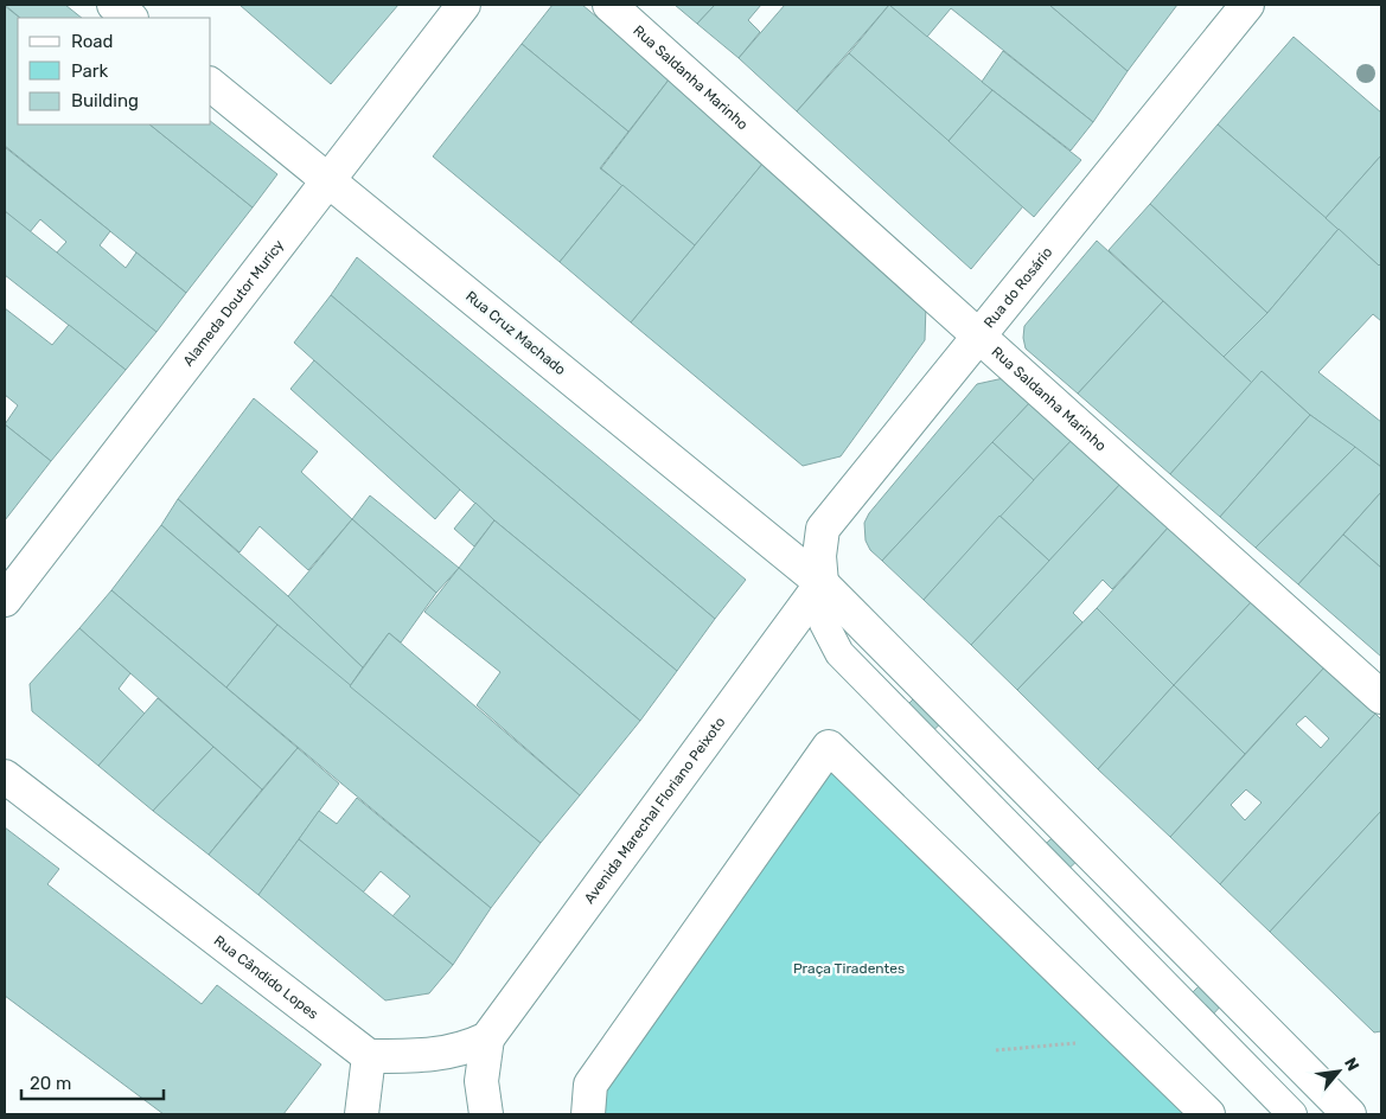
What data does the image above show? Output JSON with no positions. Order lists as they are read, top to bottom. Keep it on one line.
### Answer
{"streets":{"street":["Rua Saldanha Marinho","Rua do Rosário","Alameda Doutor Muricy","Rua Cruz Machado","Avenida Marechal Floriano Peixoto","Rua Cândido Lopes"]},"crossings":[["Rua Saldanha Marinho","Rua do Rosário"],["Rua do Rosário","Rua Cruz Machado"],["Rua do Rosário","Avenida Marechal Floriano Peixoto"],["Alameda Doutor Muricy","Rua Cruz Machado"],["Rua Cruz Machado","Avenida Marechal Floriano Peixoto"]],"parks":["Praça Tiradentes"],"legend":["Road","Park","Building"],"scale_bar":"20 m","north":"top right"}
